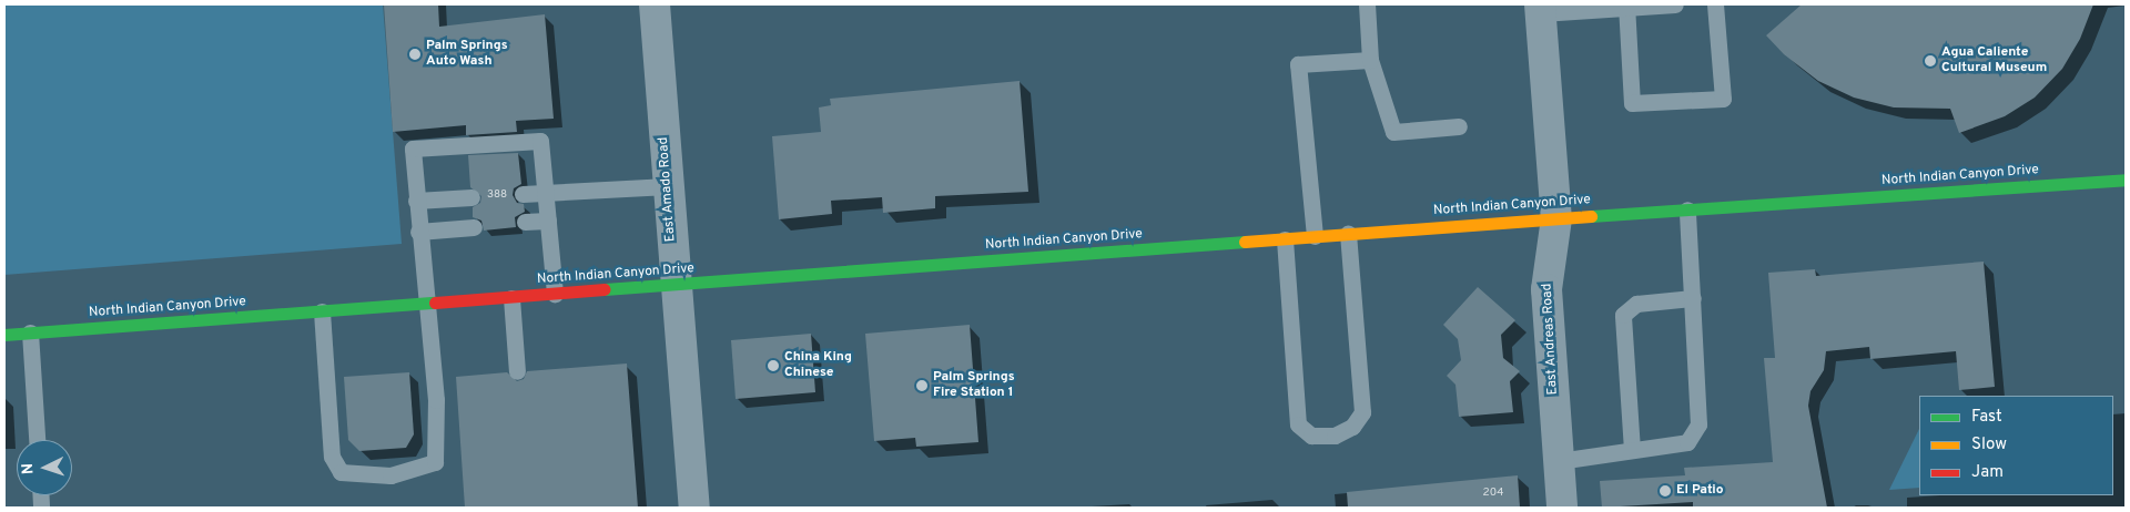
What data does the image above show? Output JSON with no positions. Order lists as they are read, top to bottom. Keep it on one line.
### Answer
{"streets":{"main road":["North Indian Canyon Drive"],"street":["East Amado Road","East Andreas Road"]},"crossings":[["North Indian Canyon Drive","East Amado Road"],["North Indian Canyon Drive","East Andreas Road"]],"places":["Palm Springs Auto Wash","Agua Caliente Cultural Museum","China King Chinese","Palm Springs Fire Station 1","El Patio"],"house_numbers":["388","204"],"legend":["Fast","Slow","Jam"],"north":"left"}
